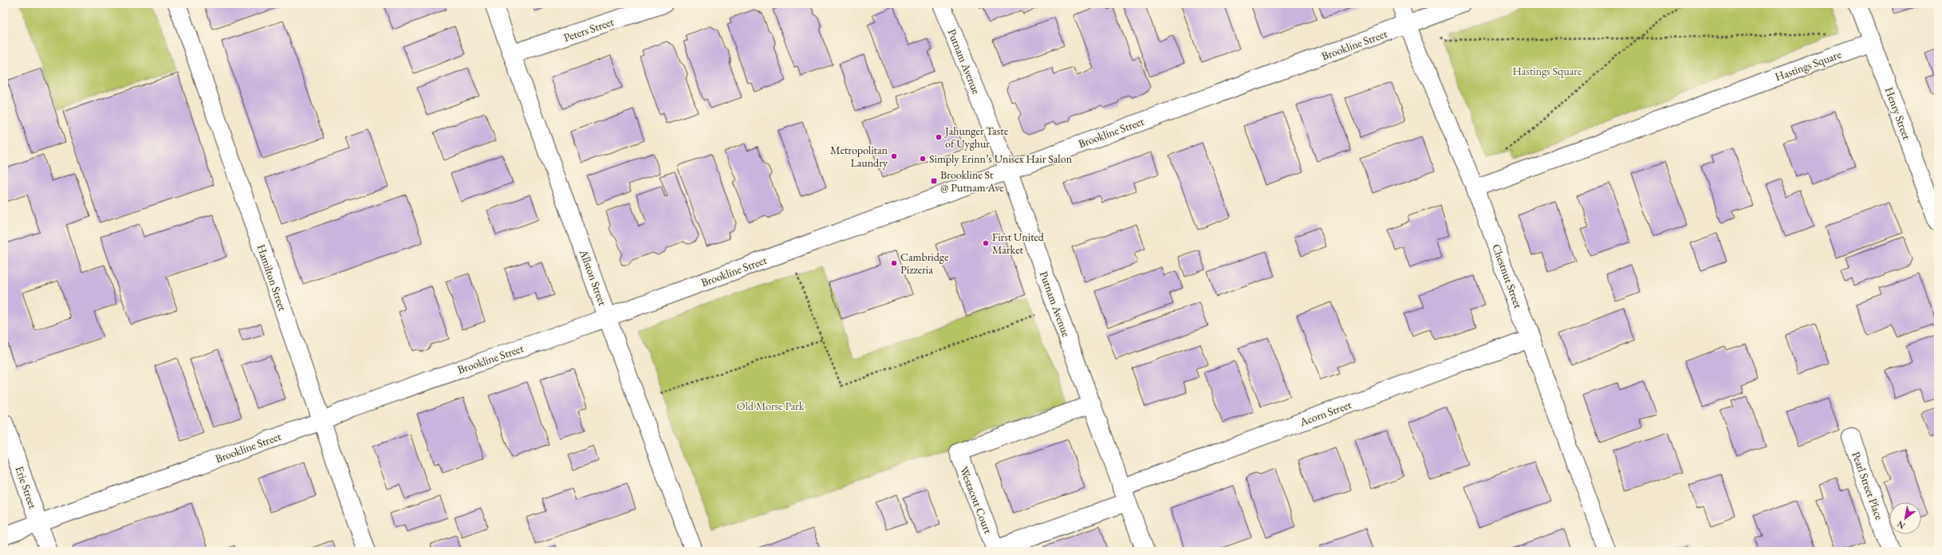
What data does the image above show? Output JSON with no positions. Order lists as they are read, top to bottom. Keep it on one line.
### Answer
{"streets":{"street":["Peters Street","Brookline Street","Putnam Avenue","Hastings Square","Henry Street","Chestnut Street","Hamilton Street","Allston Street","Acorn Street","Pearl Street Place","Erie Street","Westacott Court"]},"crossings":[["Peters Street","Allston Street"],["Brookline Street","Putnam Avenue"],["Brookline Street","Chestnut Street"],["Brookline Street","Hamilton Street"],["Brookline Street","Allston Street"],["Brookline Street","Erie Street"],["Putnam Avenue","Acorn Street"],["Putnam Avenue","Westacott Court"],["Hastings Square","Henry Street"],["Hastings Square","Chestnut Street"],["Chestnut Street","Acorn Street"],["Acorn Street","Westacott Court"]],"parks":["Hastings Square","Old Morse Park"],"places":{"other":["Jahunger Taste of Uyghur","Metropolitan Laundry","Simply Erinn’s Unisex Hair Salon","First United Market","Cambridge Pizzeria"],"transit":["Brookline St @ Putnam Ave"]},"north":"bottom left"}
